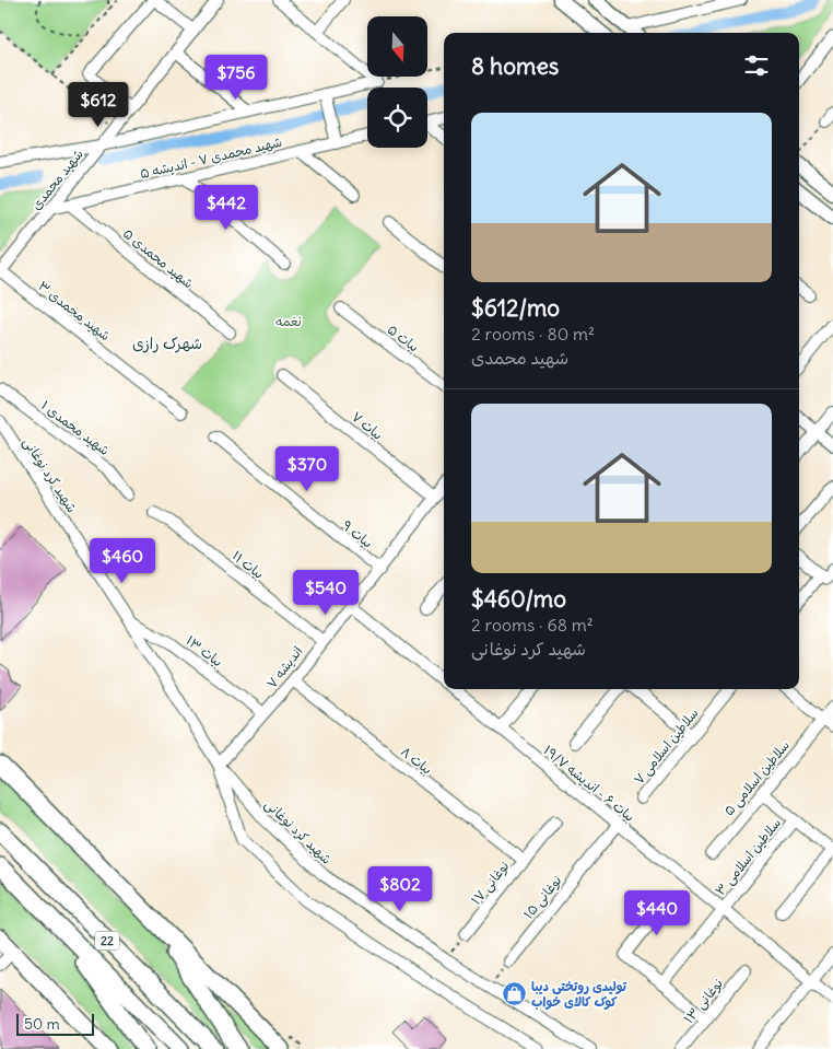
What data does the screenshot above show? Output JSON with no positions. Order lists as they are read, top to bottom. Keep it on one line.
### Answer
{"streets":{"highway":["22"],"street":["شهید محمدی ۷ - اندیشه ۵","شهید محمدی","شهید محمدی ۵","شهید محمدی ۳","بیات ۵","بیات ۷","شهید محمدی ۱","شهید کرد نوغانی","بیات ۹","بیات ۱۱","بیات ۱۳","اندیشه ۷","سلاطین اسلامی ۷","بیات ۸","سلاطین اسلامی ۵","بیات ۶ - اندیشه ۱۹/۷","سلاطین اسلامی ۳","نوغانی ۱۷","نوغانی ۱۵","نوغانی ۱۳"]},"crossings":[["شهید محمدی ۷ - اندیشه ۵","شهید محمدی"],["شهید محمدی ۷ - اندیشه ۵","شهید محمدی ۵"],["شهید محمدی","شهید محمدی ۳"],["بیات ۷","اندیشه ۷"],["شهید کرد نوغانی","بیات ۱۳"],["شهید کرد نوغانی","اندیشه ۷"],["بیات ۹","اندیشه ۷"],["بیات ۱۱","اندیشه ۷"],["اندیشه ۷","بیات ۸"],["اندیشه ۷","بیات ۶ - اندیشه ۱۹/۷"],["بیات ۸","نوغانی ۱۷"],["بیات ۶ - اندیشه ۱۹/۷","سلاطین اسلامی ۳"],["بیات ۶ - اندیشه ۱۹/۷","نوغانی ۱۵"]],"districts":["شهرک رازی"],"parks":["نغمه"],"places":{"shop":["تولیدی روتختی دیبا کوک کالای خواب"]},"scale_bar":"50 m","north":"bottom","page":{"heading":"8 homes","price":["$756","$612","$442","$370","$460","$540","$802","$440"],"list":[{"name":"$612/mo","note":"2 rooms · 80 m² · شهید محمدی"},{"name":"$460/mo","note":"2 rooms · 68 m² · شهید کرد نوغانی"}],"scale":"50 m"}}
